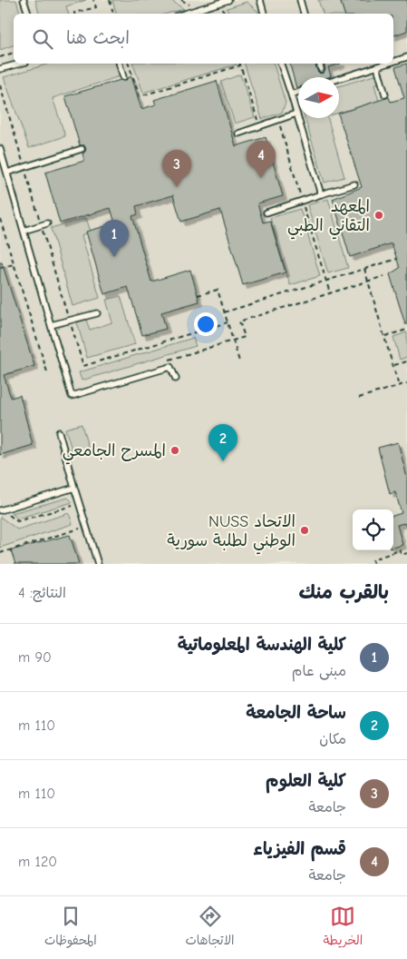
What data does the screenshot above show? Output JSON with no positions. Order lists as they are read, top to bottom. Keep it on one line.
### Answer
{"places":["المعهد التقاني الطبي","المسرح الجامعي","NUSS الاتحاد الوطني لطلبة سورية"],"north":"right","page":{"search":"ابحث هنا","pins":["4","3","1","2"],"heading":["بالقرب منك","النتائج: 4"],"list":[{"mark":"1","name":"كلية الهندسة المعلوماتية","note":"مبنى عام","value":"90 m"},{"mark":"2","name":"ساحة الجامعة","note":"مكان","value":"110 m"},{"mark":"3","name":"كلية العلوم","note":"جامعة","value":"110 m"},{"mark":"4","name":"قسم الفيزياء","note":"جامعة","value":"120 m"}],"nav":["الخريطة","الاتجاهات","المحفوظات"]}}
